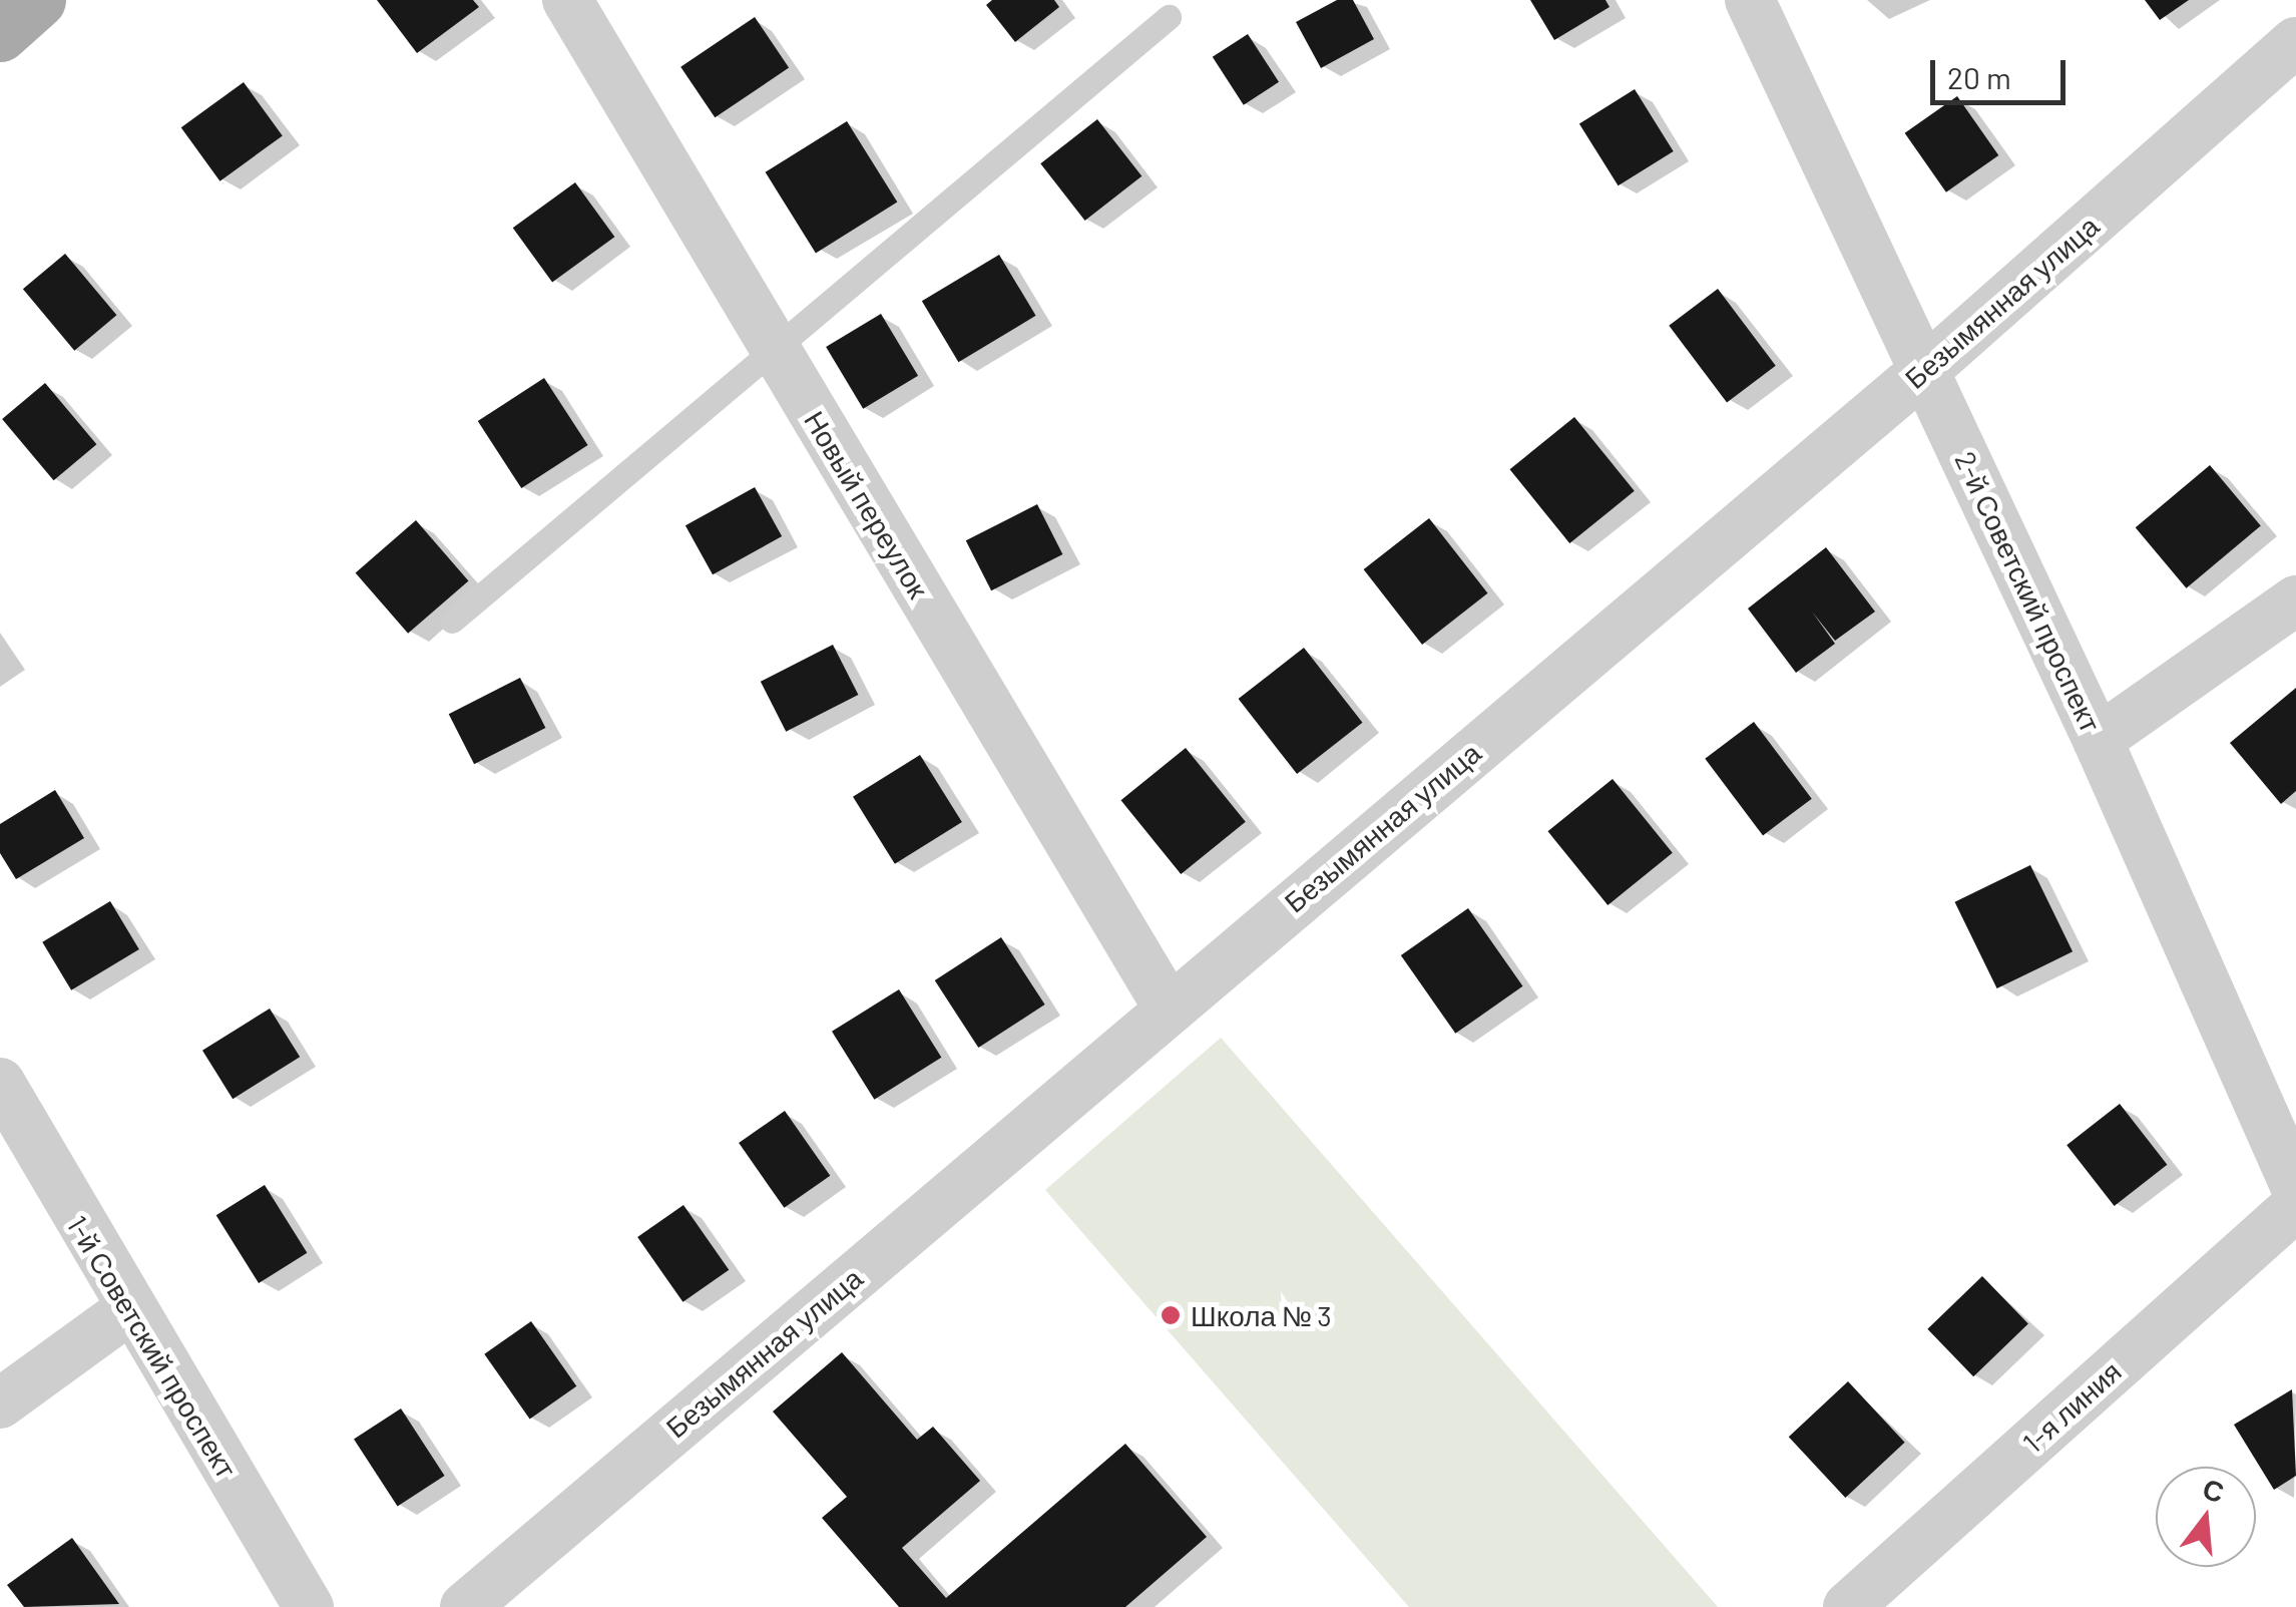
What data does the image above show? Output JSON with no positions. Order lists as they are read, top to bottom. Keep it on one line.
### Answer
{"streets":{"street":["Безымянная улица","Новый переулок","2-й Советский проспект","1-й Советский проспект","1-я линия"]},"crossings":[["Безымянная улица","Новый переулок"],["Безымянная улица","2-й Советский проспект"]],"places":["Школа № 3"],"scale_bar":"20 m","north":"top"}
